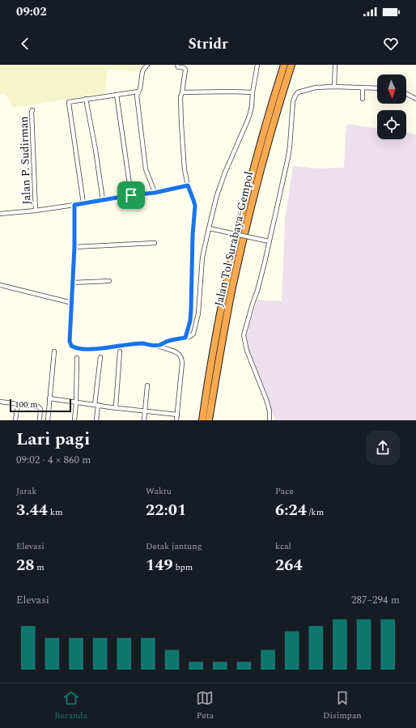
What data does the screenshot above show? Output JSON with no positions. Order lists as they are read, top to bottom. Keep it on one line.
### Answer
{"streets":{"highway":["Jalan Tol Surabaya–Gempol"],"street":["Jalan P. Sudirman"]},"scale_bar":"100 m","north":"bottom","page":{"status":"09:02","header":"Stridr","scale":"100 m","heading":["Lari pagi","09:02 · 4 × 860 m"],"stats":[["Jarak","3.44 km"],["Waktu","22:01"],["Pace","6:24 /km"],["Elevasi","28 m"],["Detak jantung","149 bpm"],["kcal","264"]],"chart":["Elevasi","287–294 m"],"tabs":["Beranda","Peta","Disimpan"]}}
